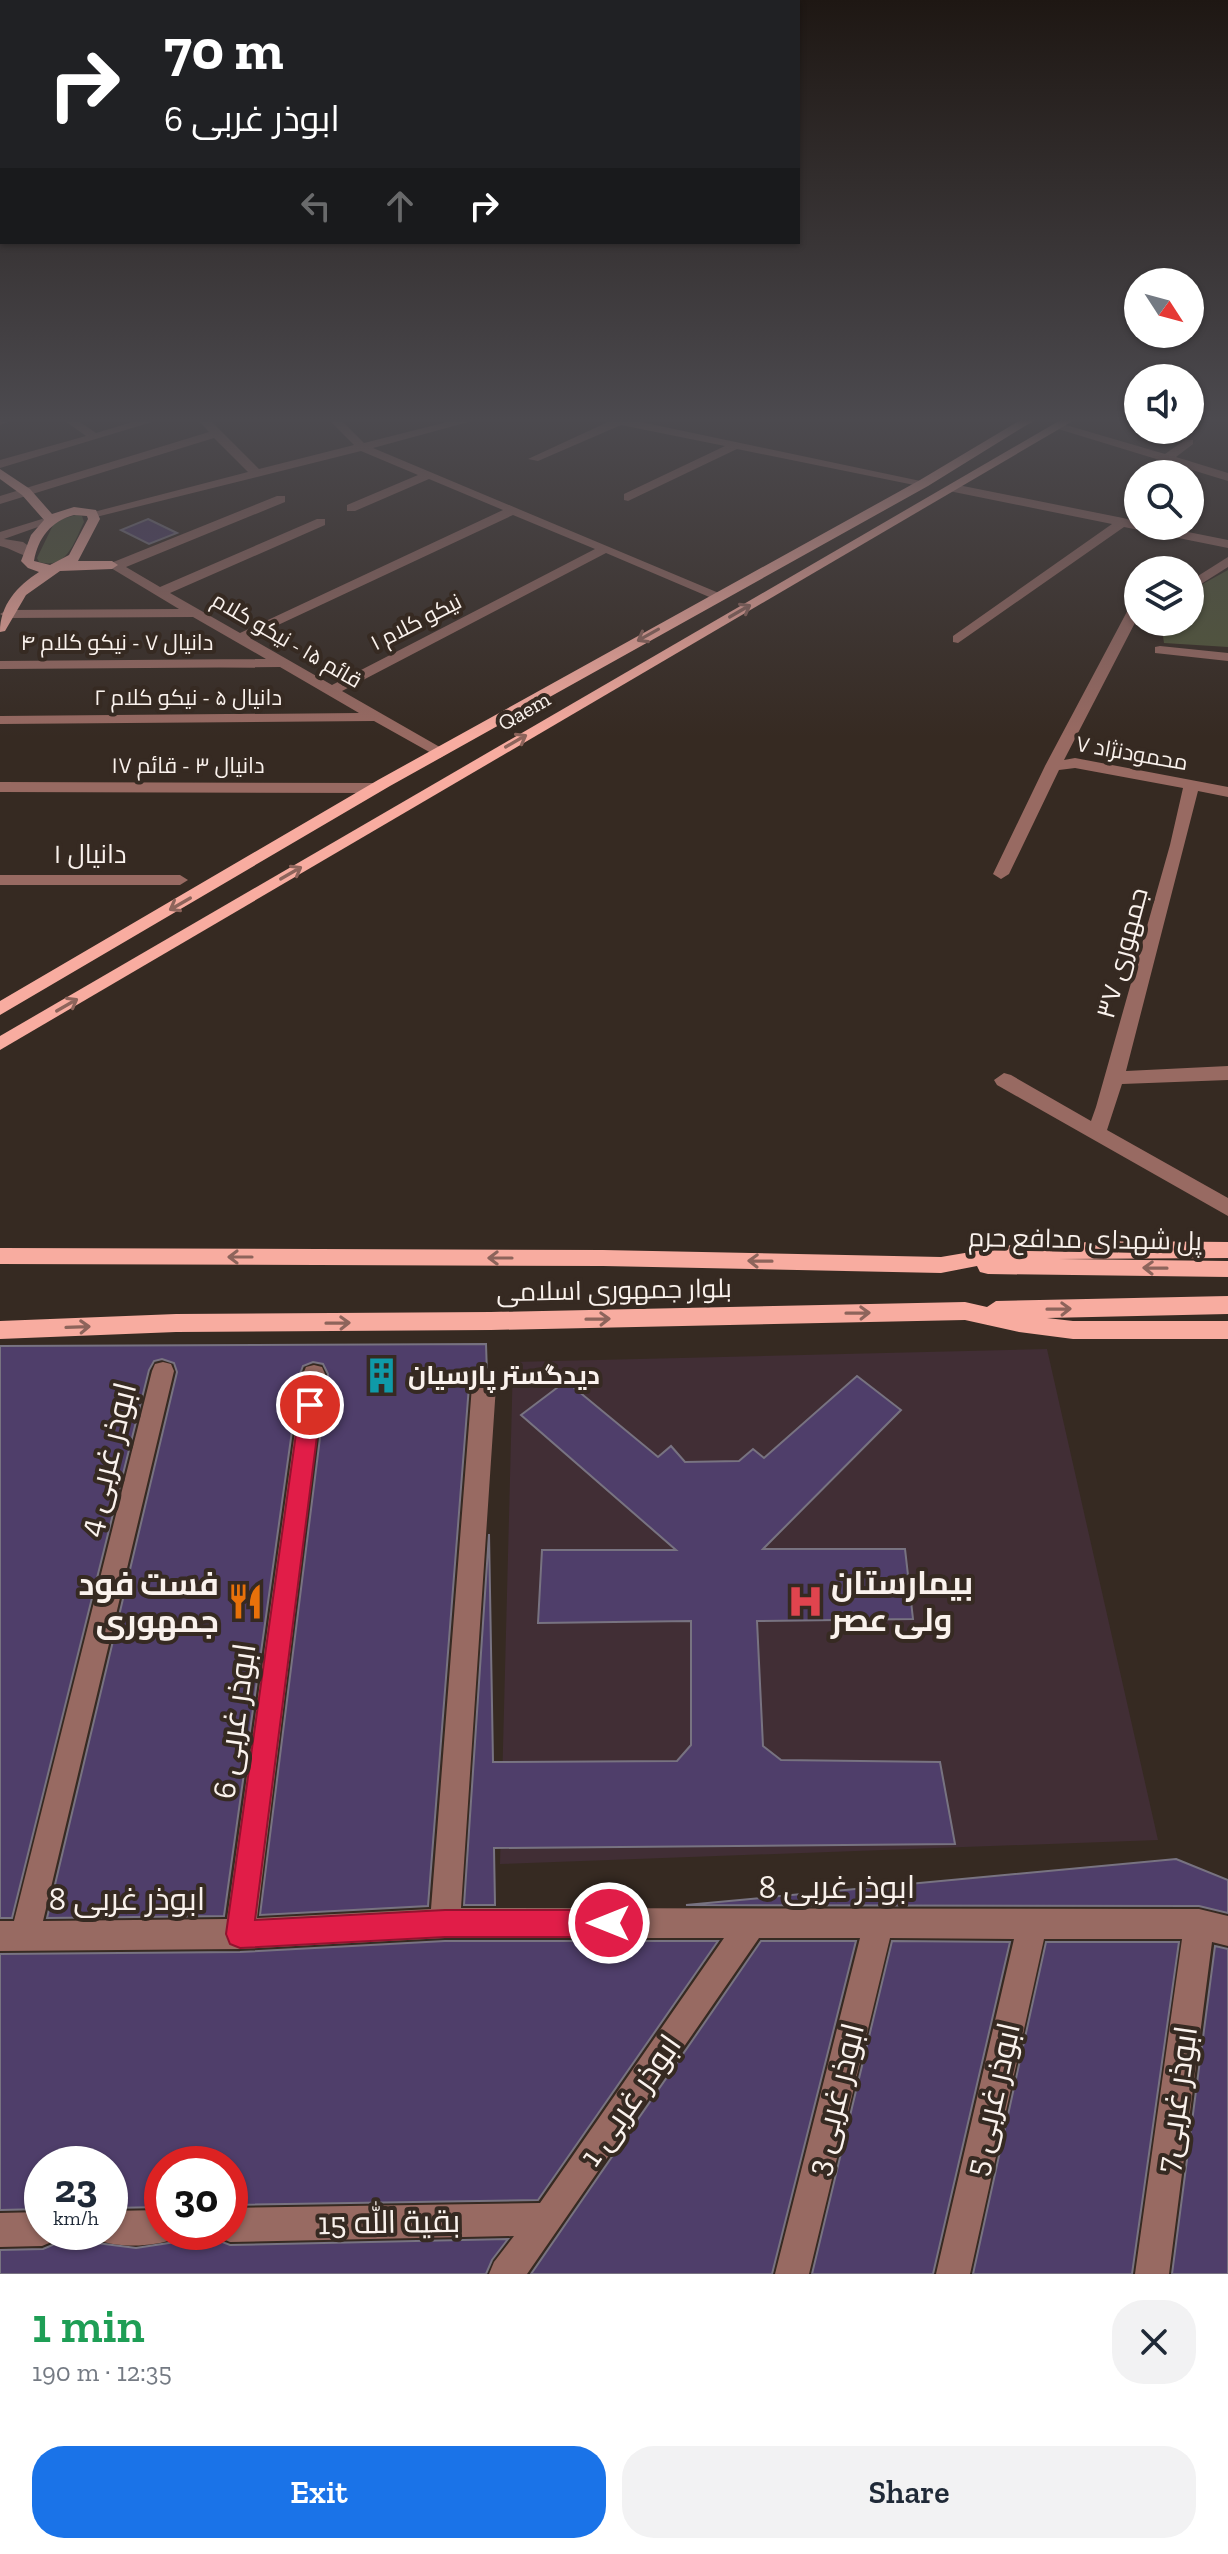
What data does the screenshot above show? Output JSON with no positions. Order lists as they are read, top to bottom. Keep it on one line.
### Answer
{"streets":{"main road":["Qaem","پل شهدای مدافع حرم","بلوار جمهوری اسلامی"],"street":["نیکو کلام ۱","قائم ۱۵ - نیکو کلام","دانیال ۷ - نیکو کلام ۴","دانیال ۵ - نیکو کلام ۲","محمودنژاد ۷","دانیال ۳ - قائم ۱۷","دانیال ۱","جمهوری ۳۷","ابوذر غربی 4","ابوذر غربی 6","ابوذر غربی 8","ابوذر غربی 3","ابوذر غربی 5","ابوذر غربی7","ابوذر غربی 1","بقیة الله 15"]},"crossings":[["نیکو کلام ۱","قائم ۱۵ - نیکو کلام"],["قائم ۱۵ - نیکو کلام","دانیال ۷ - نیکو کلام ۴"],["قائم ۱۵ - نیکو کلام","دانیال ۵ - نیکو کلام ۲"],["قائم ۱۵ - نیکو کلام","Qaem"],["Qaem","دانیال ۳ - قائم ۱۷"],["محمودنژاد ۷","جمهوری ۳۷"],["پل شهدای مدافع حرم","بلوار جمهوری اسلامی"],["ابوذر غربی 4","ابوذر غربی 8"],["ابوذر غربی 6","ابوذر غربی 8"],["ابوذر غربی 8","ابوذر غربی 3"],["ابوذر غربی 8","ابوذر غربی 5"],["ابوذر غربی 8","ابوذر غربی7"],["ابوذر غربی 8","ابوذر غربی 1"],["ابوذر غربی 1","بقیة الله 15"]],"places":{"building":["دیدگستر پارسیان"],"hospital":["بیمارستان ولی عصر"],"restaurant":["فست فود جمهوری"]},"north":"bottom right","page":{"turn":["70 m","ابوذر غربی 6"],"speed":"23 km/h","limit":"30","heading":["1 min","190 m · 12:35"],"buttons":["Exit","Share"]}}
